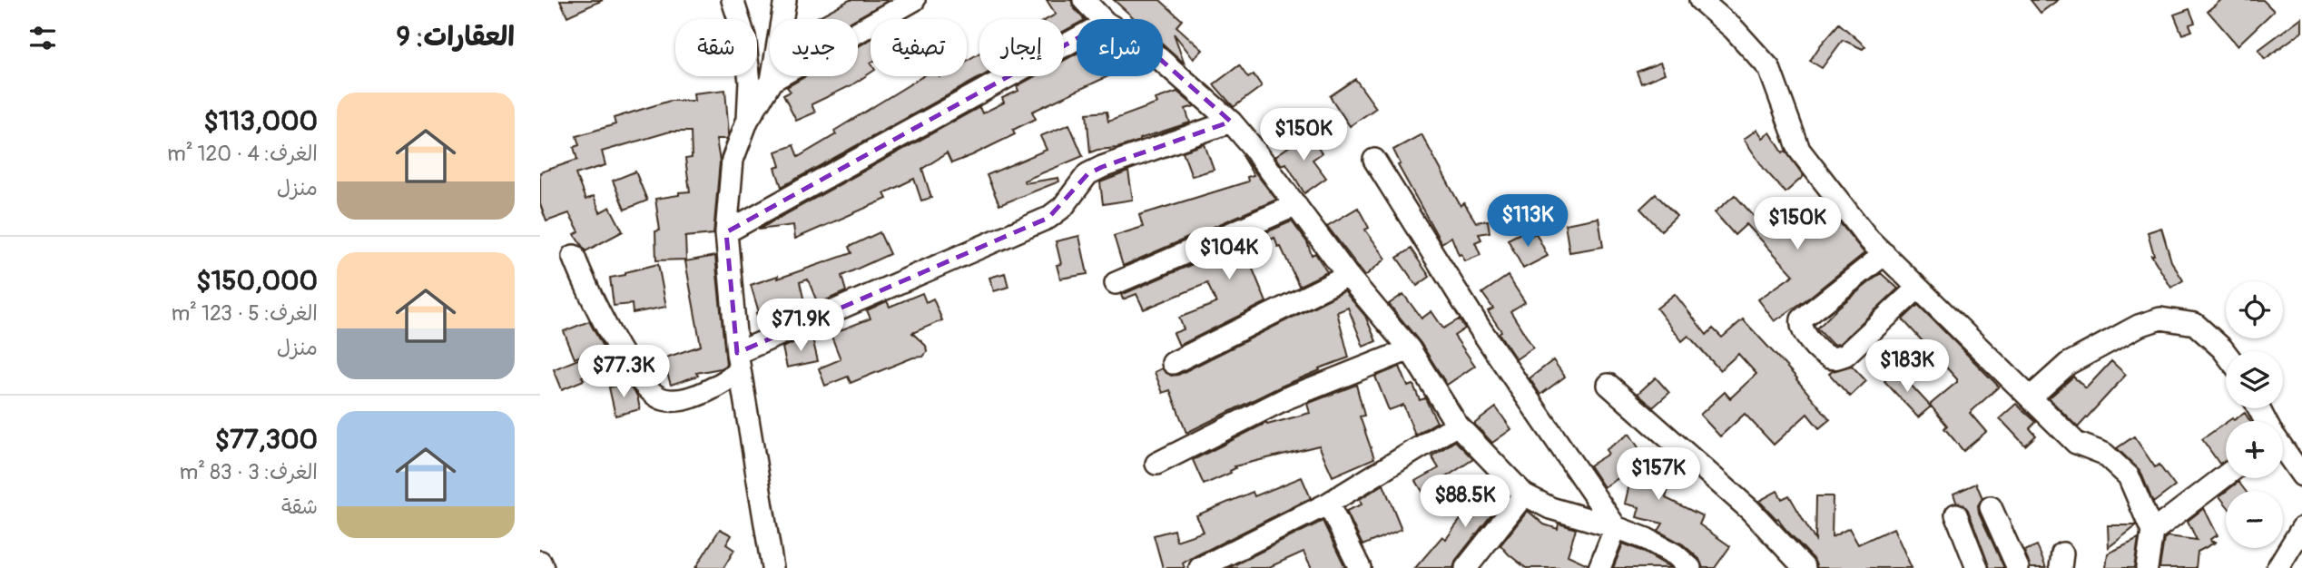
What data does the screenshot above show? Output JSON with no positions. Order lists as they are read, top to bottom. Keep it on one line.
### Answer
{"page":{"heading":"العقارات: 9","chip":["شراء","إيجار","تصفية","جديد","شقة"],"list":[{"name":"$113,000","note":"الغرف: 4 · 120 m² · منزل"},{"name":"$150,000","note":"الغرف: 5 · 123 m² · منزل"},{"name":"$77,300","note":"الغرف: 3 · 83 m² · شقة"}],"price":["$150K","$113K","$150K","$104K","$71.9K","$183K","$77.3K","$157K","$88.5K"],"map_buttons":["+","−"]}}
